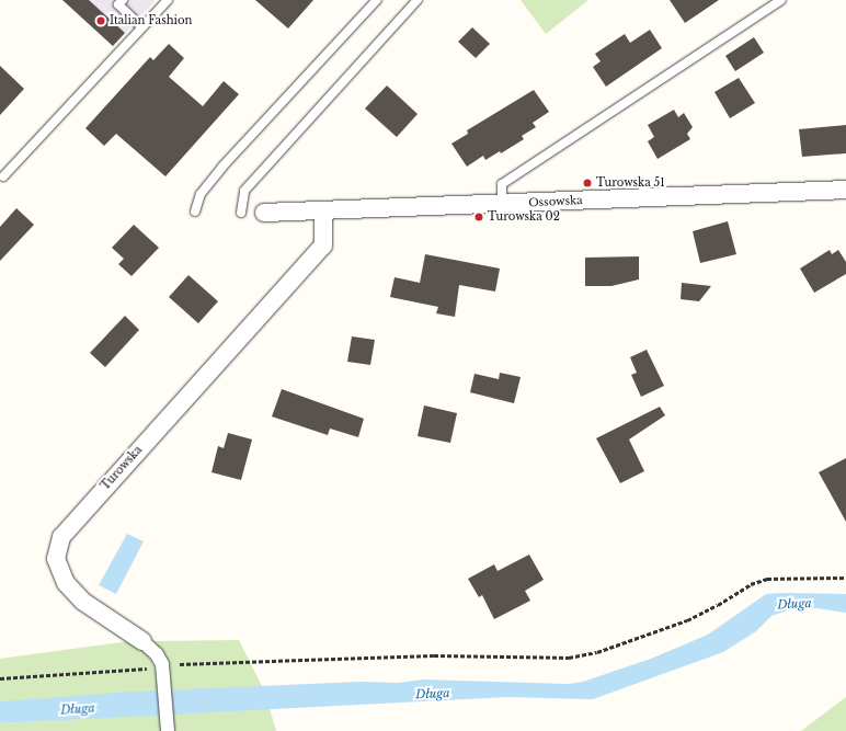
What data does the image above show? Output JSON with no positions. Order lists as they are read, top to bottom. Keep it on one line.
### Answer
{"streets":{"street":["Ossowska","Turowska"]},"crossings":[["Ossowska","Turowska"]],"water":["Długa"],"places":["Italian Fashion","Turowska 51","Turowska 02"]}
